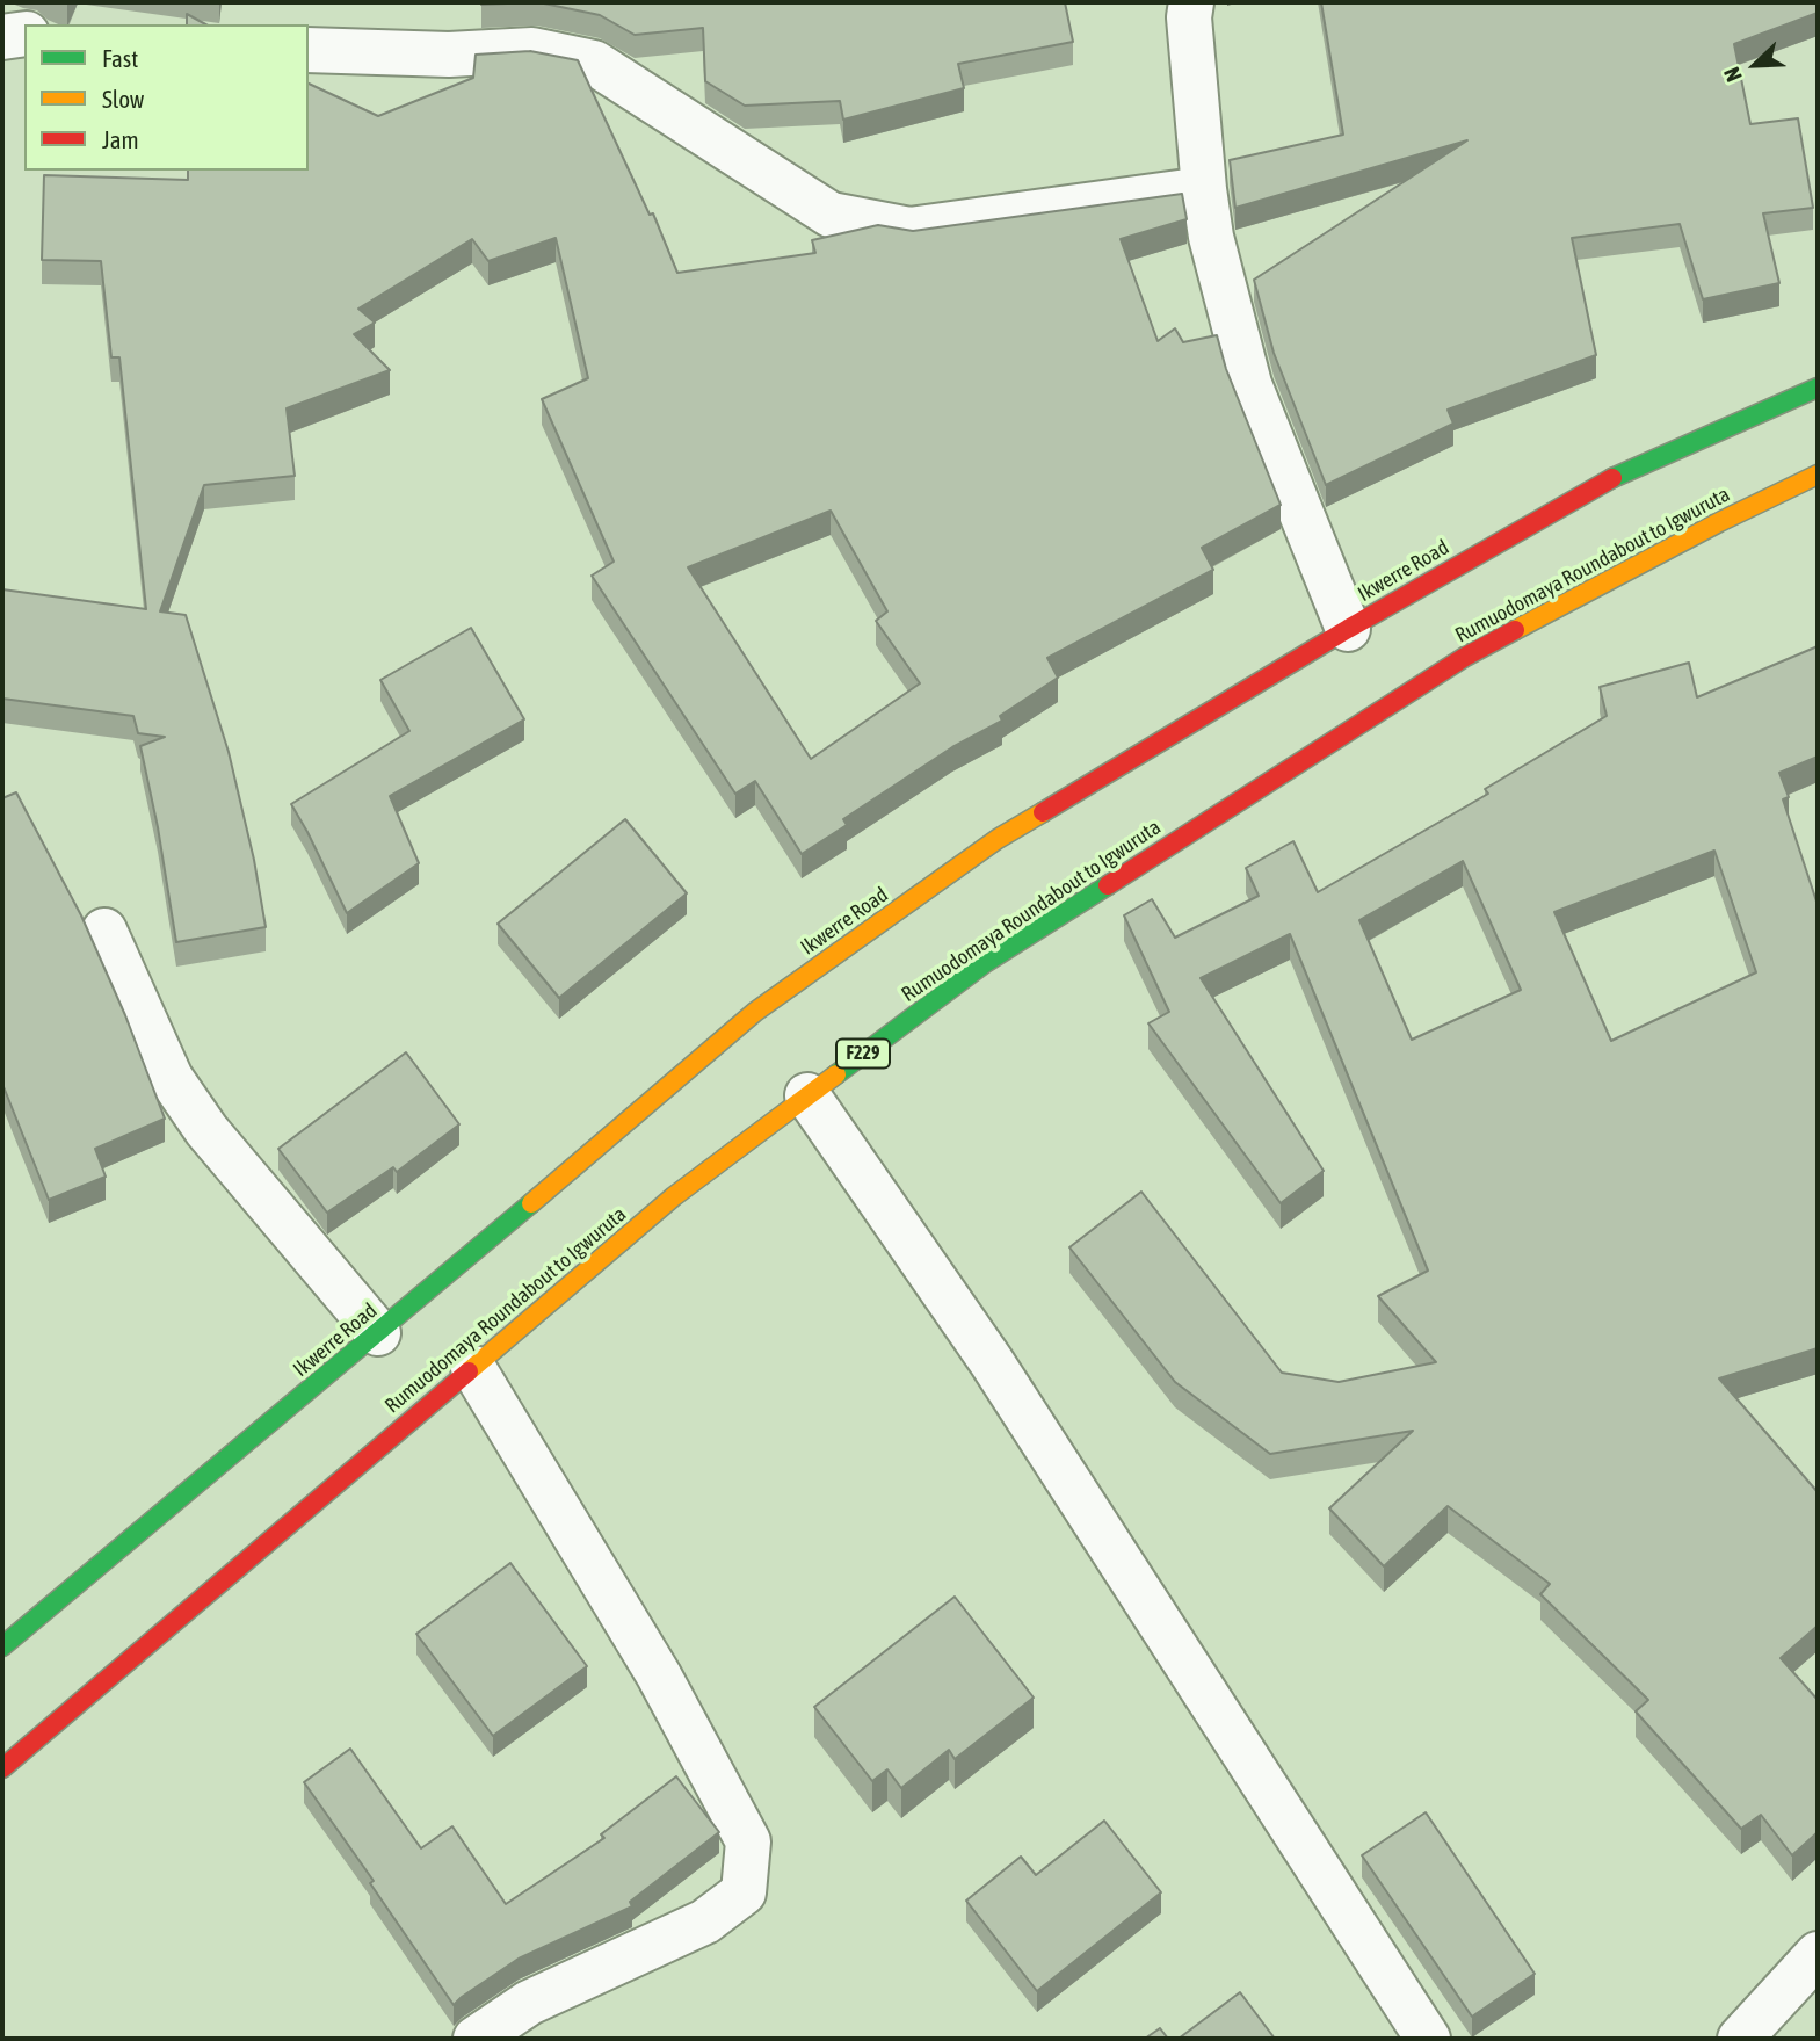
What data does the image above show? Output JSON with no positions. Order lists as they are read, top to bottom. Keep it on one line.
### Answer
{"streets":{"main road":["Rumuodomaya Roundabout to Igwuruta","Ikwerre Road","F229"]},"legend":["Fast","Slow","Jam"],"north":"bottom left"}
